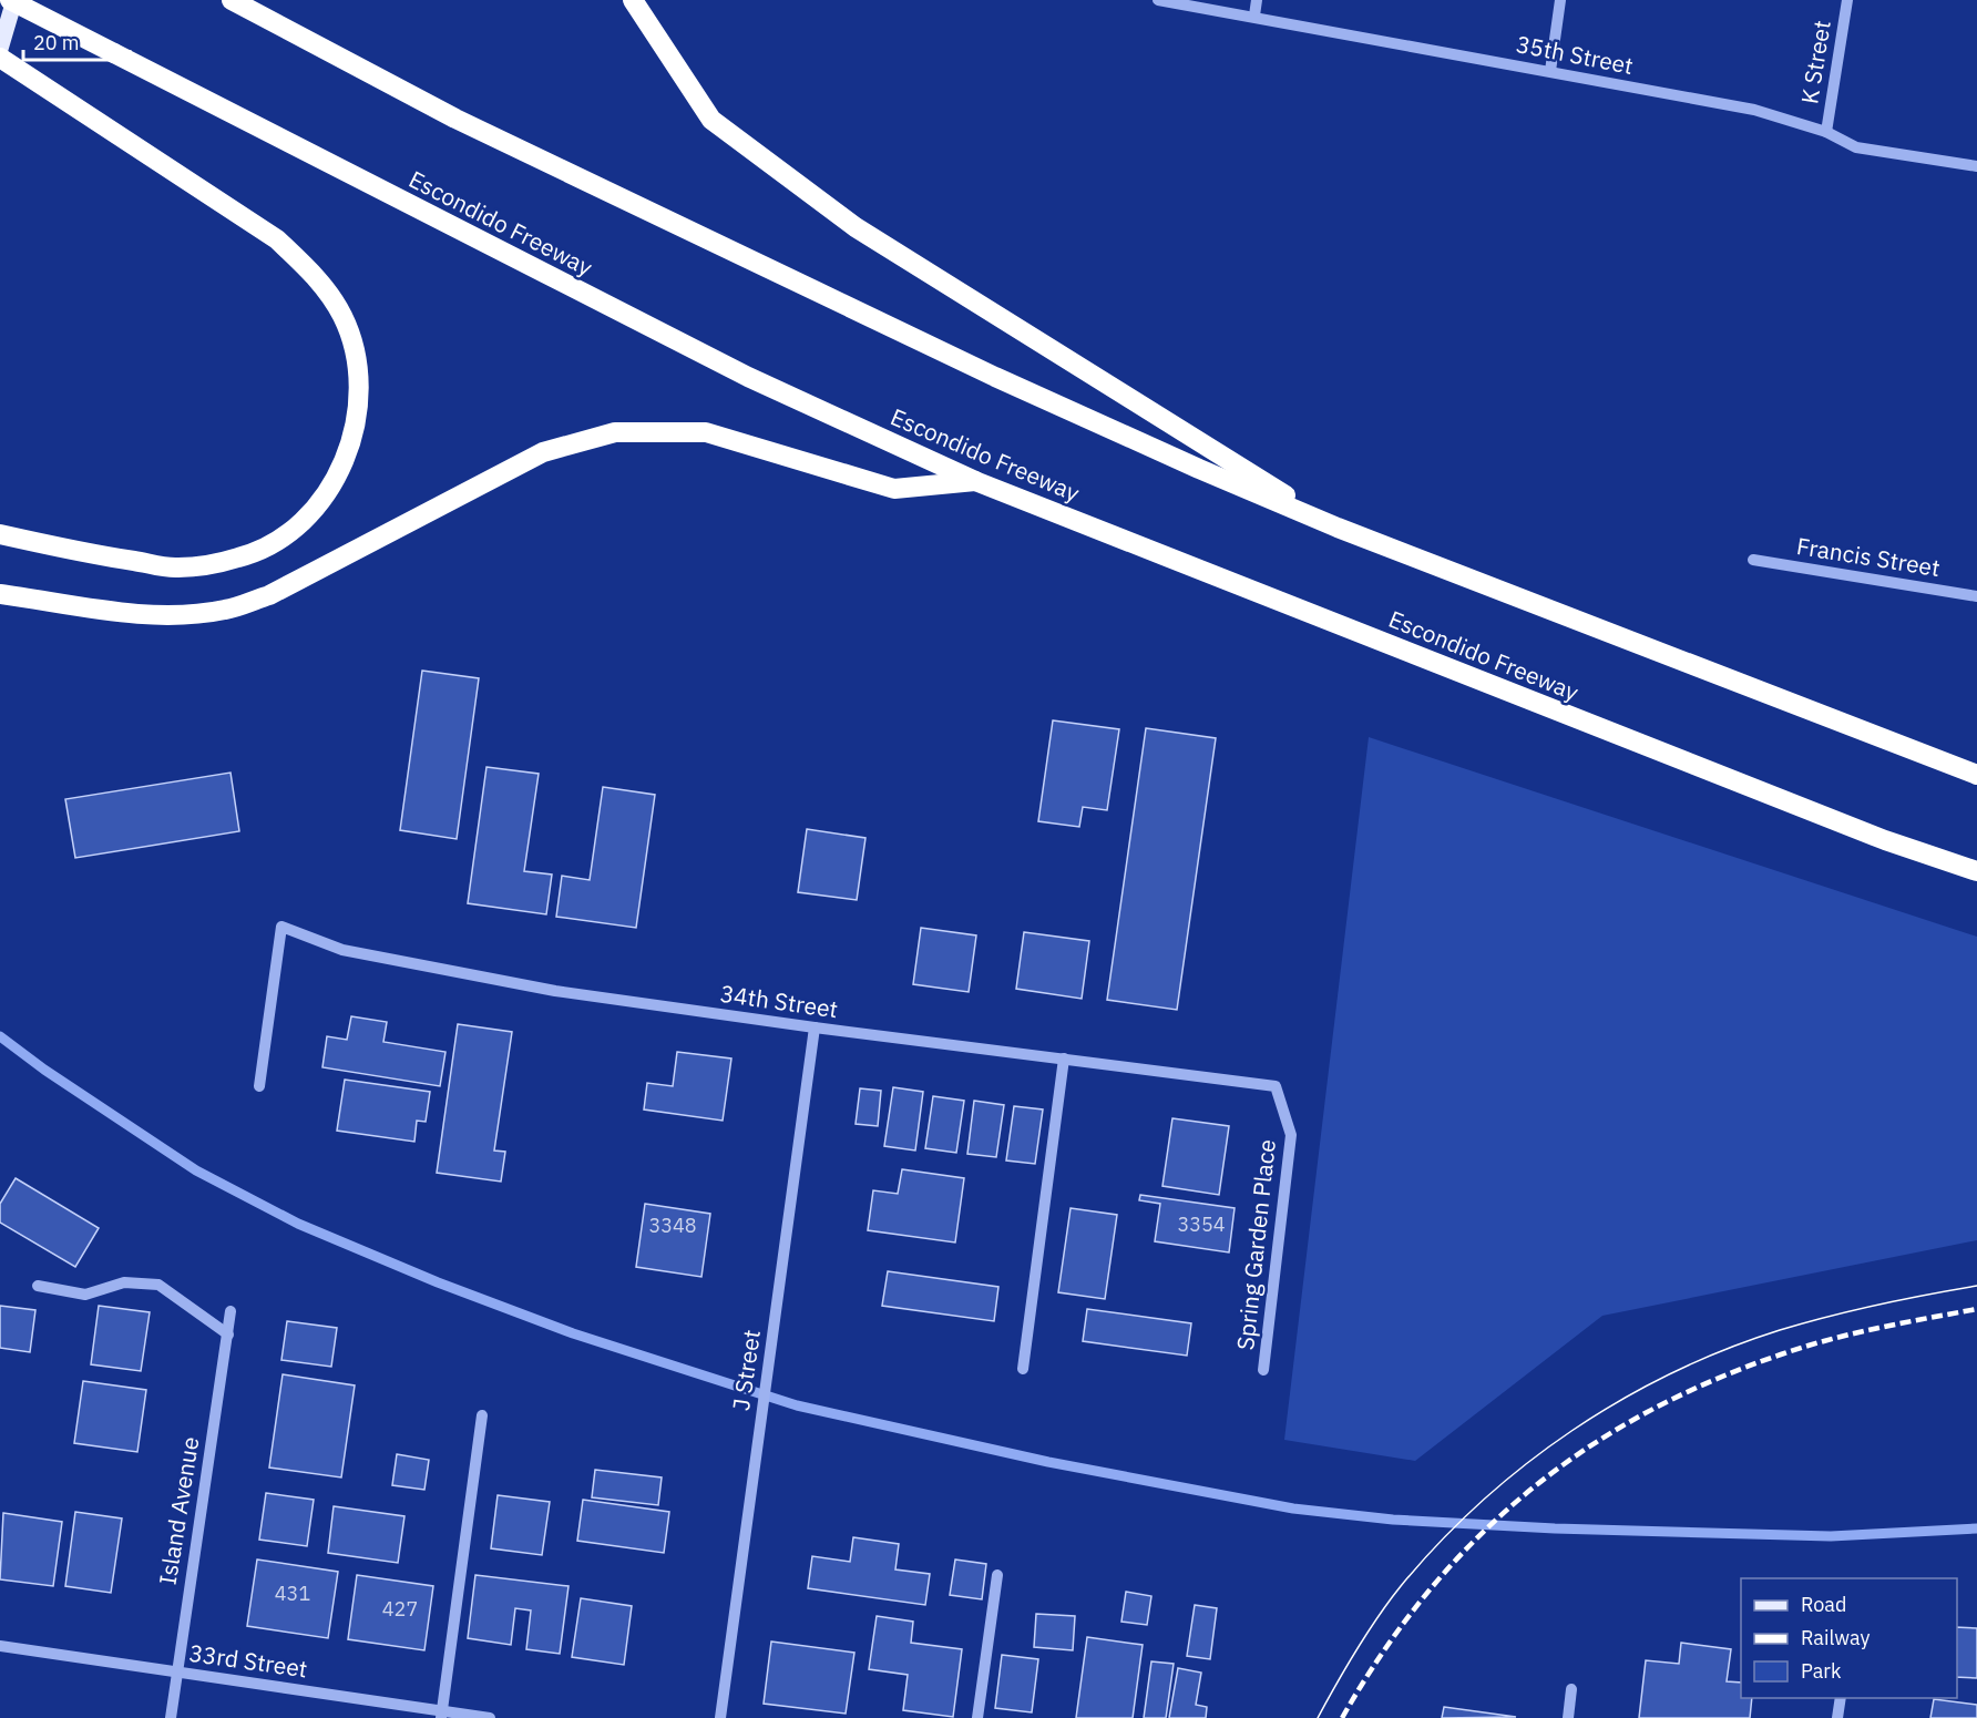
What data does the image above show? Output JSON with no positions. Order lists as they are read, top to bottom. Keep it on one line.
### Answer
{"streets":{"highway":["Escondido Freeway"],"street":["35th Street","K Street","Francis Street","34th Street","Spring Garden Place","J Street","Island Avenue","33rd Street"]},"crossings":[["35th Street","K Street"],["34th Street","Spring Garden Place"],["34th Street","J Street"],["Island Avenue","33rd Street"]],"house_numbers":["3354","3348","431","427"],"legend":["Road","Railway","Park"],"scale_bar":"20 m"}
